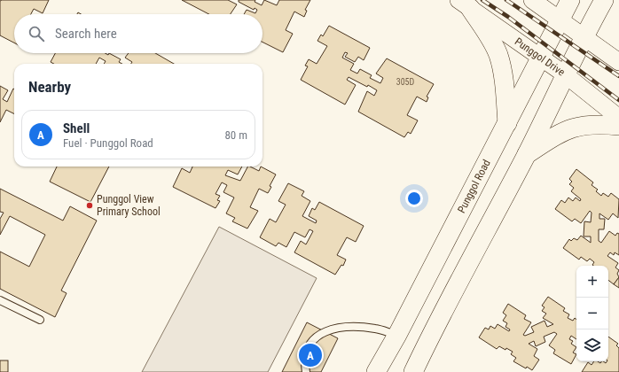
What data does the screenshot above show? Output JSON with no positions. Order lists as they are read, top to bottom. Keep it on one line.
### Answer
{"streets":{"main road":["Punggol Road"],"street":["Punggol Drive"]},"crossings":[["Punggol Drive","Punggol Road"]],"places":["Punggol View Primary School"],"house_numbers":["305D"],"page":{"search":"Search here","heading":"Nearby","list":[{"mark":"A","name":"Shell","note":"Fuel · Punggol Road","value":"80 m"}],"map_buttons":["+","−"],"pins":"A"}}
